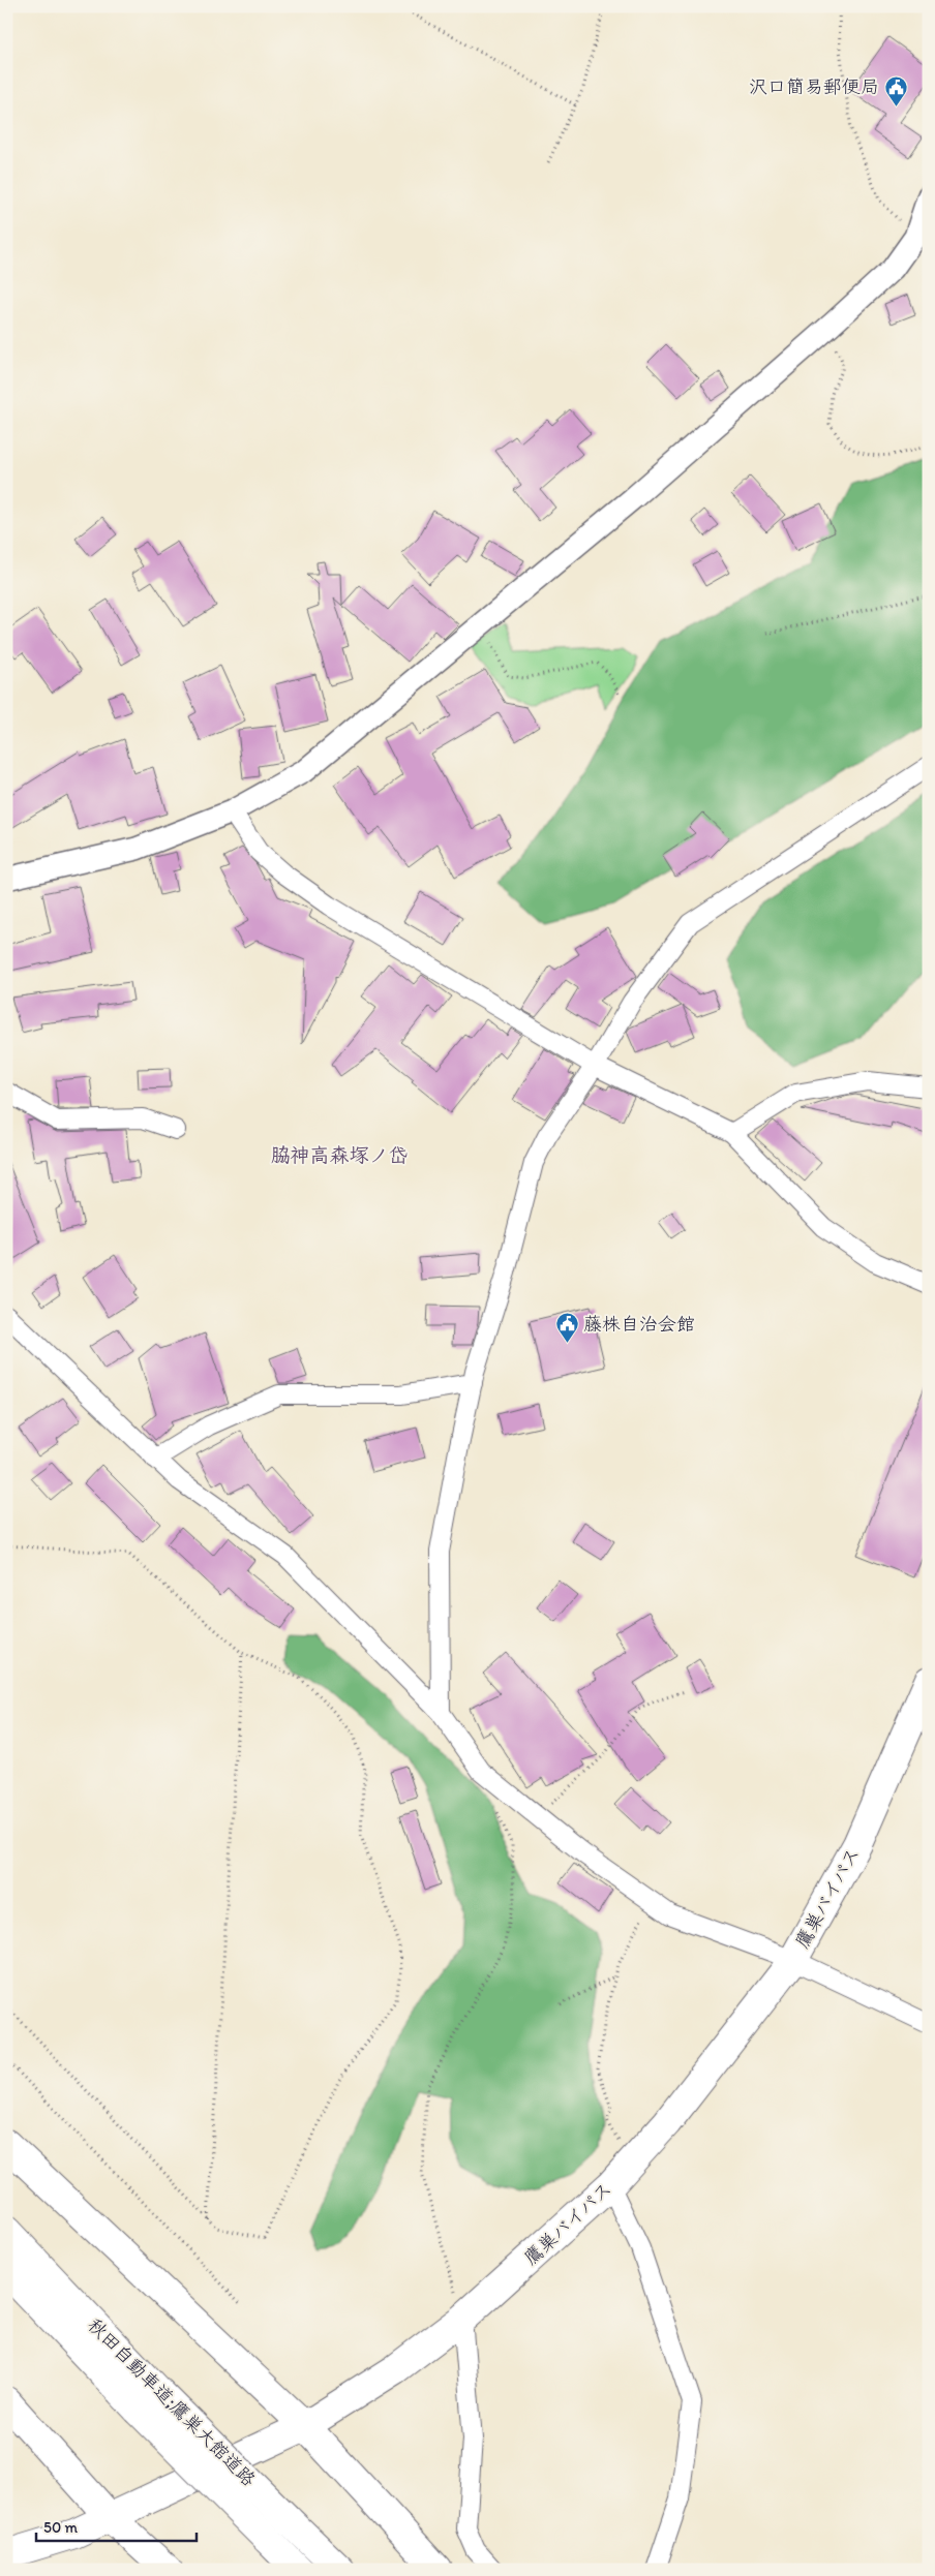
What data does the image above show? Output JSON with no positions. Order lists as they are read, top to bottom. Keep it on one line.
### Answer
{"streets":{"highway":["鷹巣バイパス","秋田自動車道;鷹巣大館道路"]},"districts":["脇神高森塚ノ岱"],"places":{"public building":["沢口簡易郵便局","藤株自治会館"]},"scale_bar":"50 m"}
